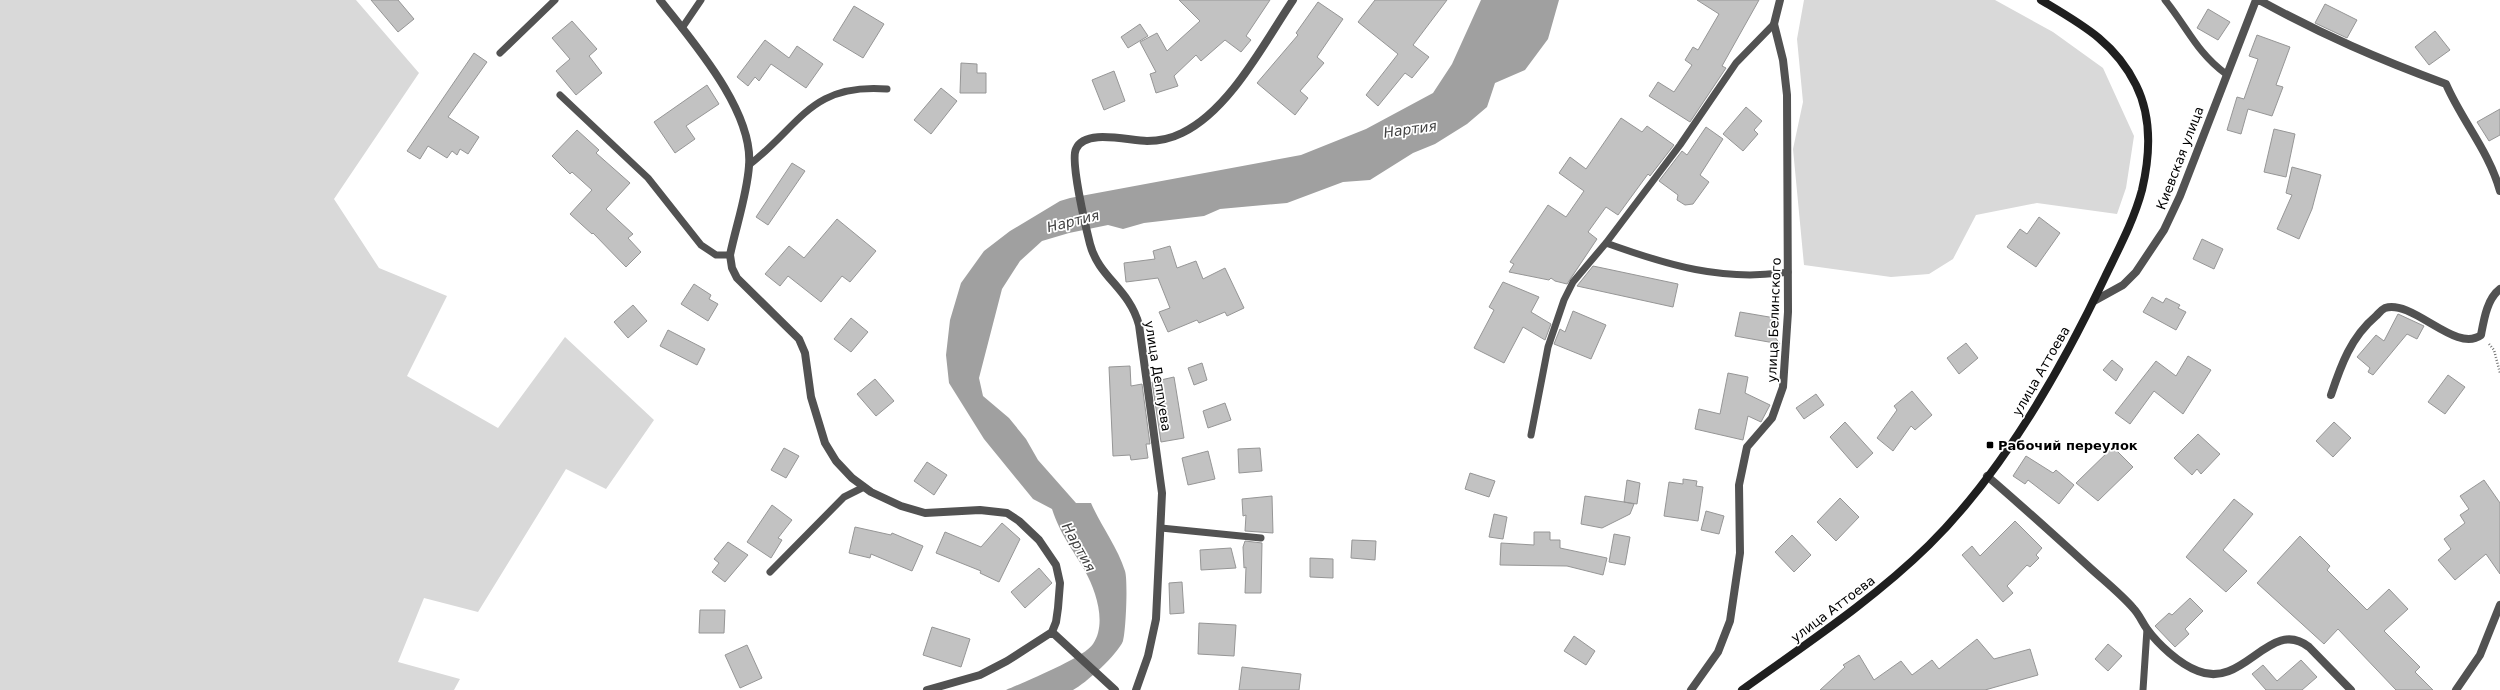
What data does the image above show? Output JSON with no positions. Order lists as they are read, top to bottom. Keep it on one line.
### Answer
{"streets":{"street":["Киевская улица","улица Белинского","улица Аттоева","улица Деппуева"]},"crossings":[["Киевская улица","улица Аттоева"]],"water":["Нартия"],"places":{"transit":["Рабочий переулок"]}}
